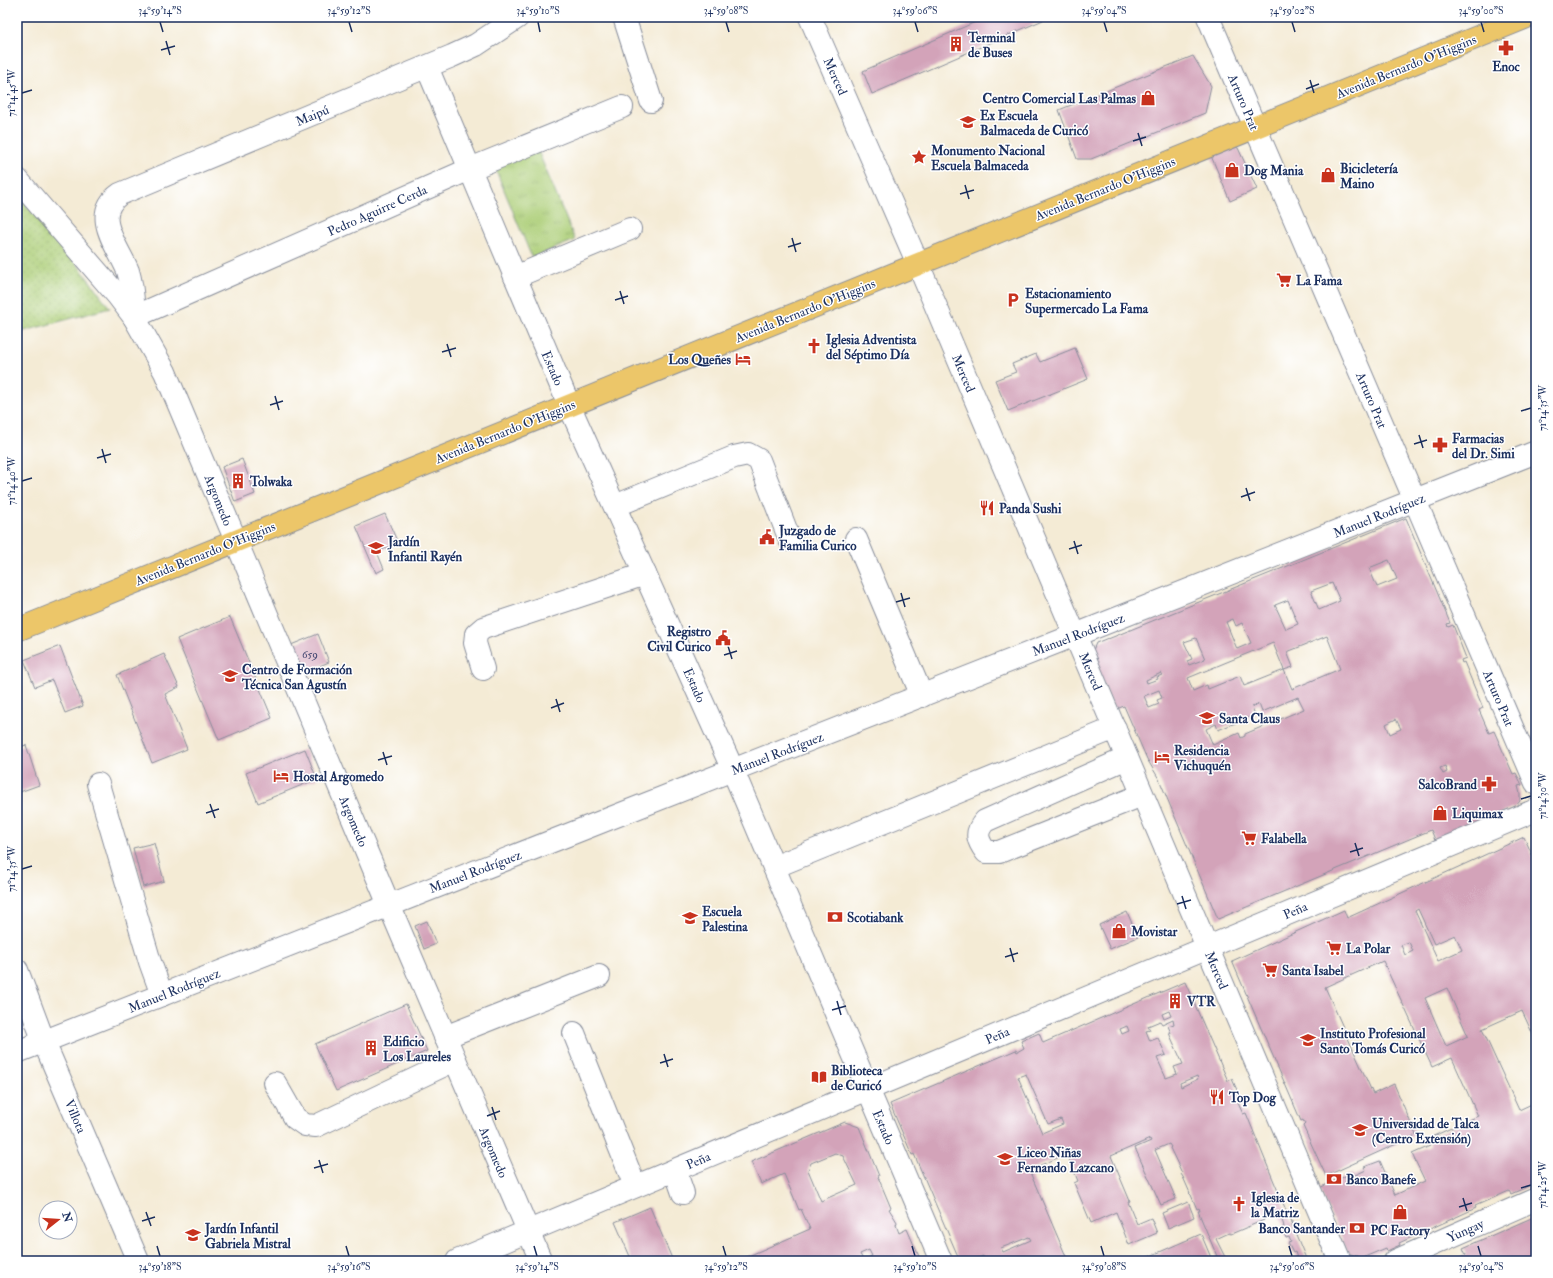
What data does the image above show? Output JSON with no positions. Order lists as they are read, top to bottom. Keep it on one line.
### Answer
{"streets":{"main road":["Avenida Bernardo O'Higgins"],"street":["Merced","Arturo Prat","Maipú","Pedro Aguirre Cerda","Estado","Argomedo","Manuel Rodríguez","Peña","Villota","Yungay"]},"crossings":[["Avenida Bernardo O'Higgins","Merced"],["Avenida Bernardo O'Higgins","Arturo Prat"],["Avenida Bernardo O'Higgins","Estado"],["Avenida Bernardo O'Higgins","Argomedo"],["Merced","Manuel Rodríguez"],["Merced","Peña"],["Arturo Prat","Manuel Rodríguez"],["Maipú","Pedro Aguirre Cerda"],["Maipú","Estado"],["Maipú","Argomedo"],["Pedro Aguirre Cerda","Estado"],["Pedro Aguirre Cerda","Argomedo"],["Estado","Manuel Rodríguez"],["Estado","Peña"],["Argomedo","Manuel Rodríguez"],["Argomedo","Peña"],["Manuel Rodríguez","Villota"]],"places":{"building":["Terminal de Buses","Tolwaka","VTR","Edificio Los Laureles"],"pharmacy":["Enoc","Farmacias del Dr. Simi","SalcoBrand"],"shop":["Centro Comercial Las Palmas","Dog Mania","Bicicletería Maino","Liquimax","Movistar","PC Factory"],"school or university":["Ex Escuela Balmaceda de Curicó","Jardín Infantil Rayén","Centro de Formación Técnica San Agustín","Santa Claus","Escuela Palestina","Instituto Profesional Santo Tomás Curicó","Universidad de Talca (Centro Extensión)","Liceo Niñas Fernando Lazcano","Jardín Infantil Gabriela Mistral"],"place":["Monumento Nacional Escuela Balmaceda"],"supermarket":["La Fama","Falabella","La Polar","Santa Isabel"],"parking":["Estacionamiento Supermercado La Fama"],"church":["Iglesia Adventista del Séptimo Día","Iglesia de la Matriz"],"hotel":["Los Queñes","Residencia Vichuquén","Hostal Argomedo"],"restaurant":["Panda Sushi","Top Dog"],"public building":["Juzgado de Familia Curico","Registro Civil Curico"],"bank":["Scotiabank","Banco Banefe","Banco Santander"],"library":["Biblioteca de Curicó"]},"house_numbers":["659"],"north":"right","coordinates":["34°59'14\"S","34°59'12\"S","34°59'10\"S","34°59'08\"S","34°59'06\"S","34°59'04\"S","34°59'02\"S","34°59'00\"S","71°14'45\"W","71°14'35\"W","71°14'40\"W","71°14'30\"W","71°14'25\"W","34°59'18\"S","34°59'16\"S"]}
